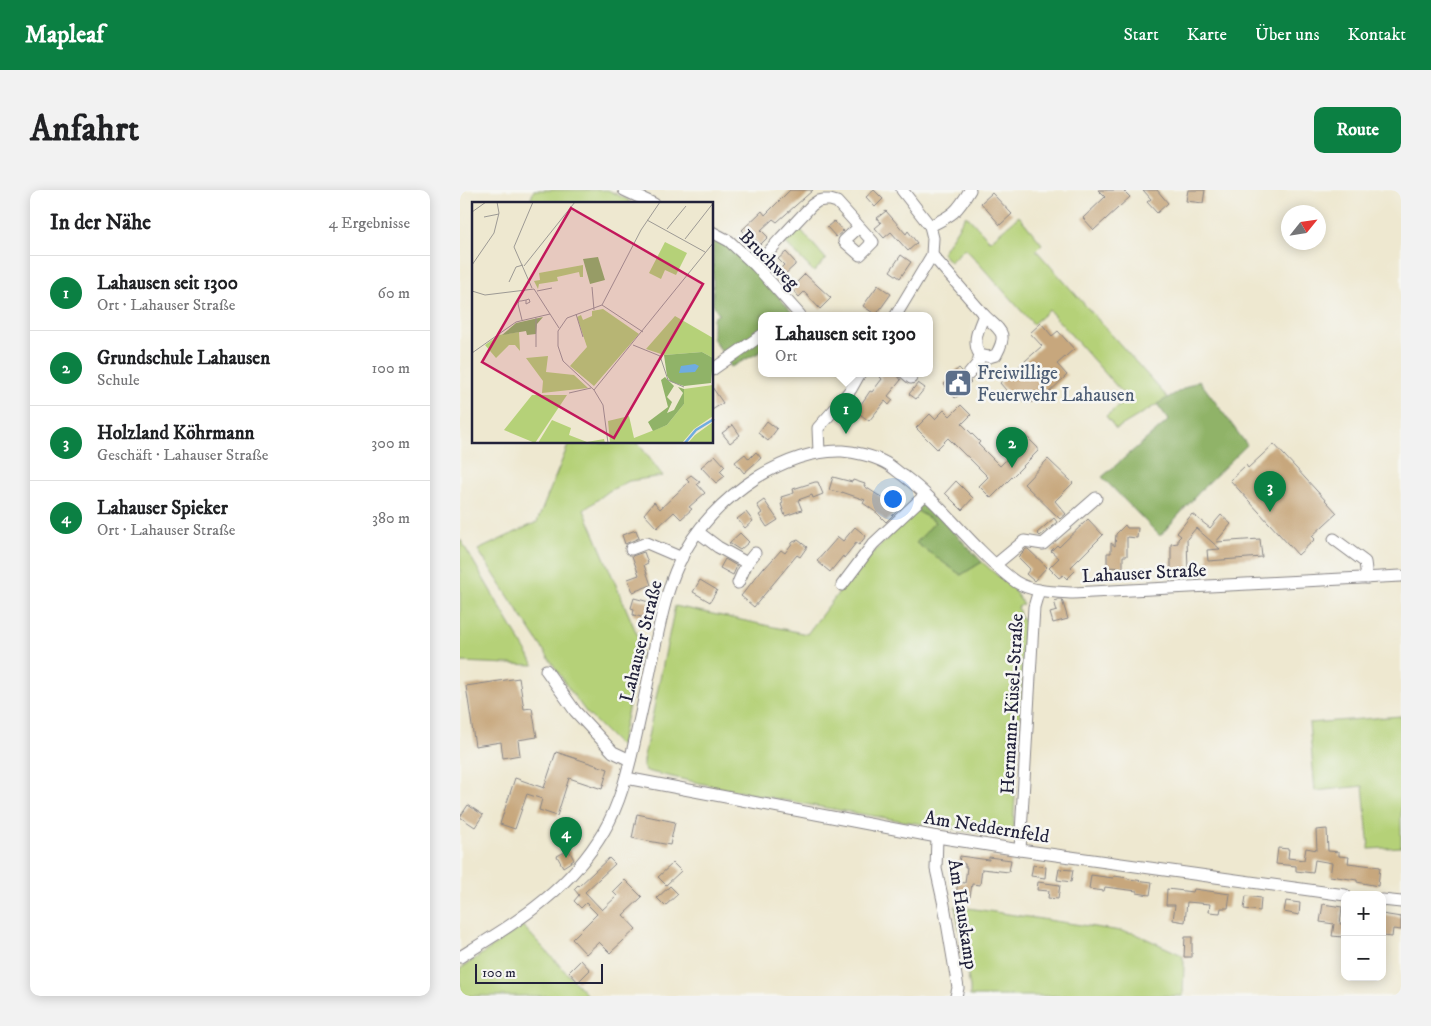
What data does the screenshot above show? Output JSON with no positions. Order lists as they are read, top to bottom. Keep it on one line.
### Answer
{"streets":{"street":["Bruchweg","Lahauser Straße","Hermann-Küsel-Straße","Am Neddernfeld","Am Hauskamp"]},"crossings":[["Lahauser Straße","Hermann-Küsel-Straße"],["Lahauser Straße","Am Neddernfeld"],["Hermann-Küsel-Straße","Am Neddernfeld"],["Am Neddernfeld","Am Hauskamp"]],"places":{"public building":["Freiwillige Feuerwehr Lahausen"]},"scale_bar":"100 m","north":"top right","page":{"header":"Mapleaf","nav":["Start","Karte","Über uns","Kontakt"],"buttons":"Route","title":"Anfahrt","heading":["In der Nähe","4 Ergebnisse"],"list":[{"mark":"1","name":"Lahausen seit 1300","note":"Ort · Lahauser Straße","value":"60 m"},{"mark":"2","name":"Grundschule Lahausen","note":"Schule","value":"100 m"},{"mark":"3","name":"Holzland Köhrmann","note":"Geschäft · Lahauser Straße","value":"300 m"},{"mark":"4","name":"Lahauser Spieker","note":"Ort · Lahauser Straße","value":"380 m"}],"popup":["Lahausen seit 1300","Ort"],"pins":["1","2","3","4"],"map_buttons":["+","−"],"scale":"100 m"}}
